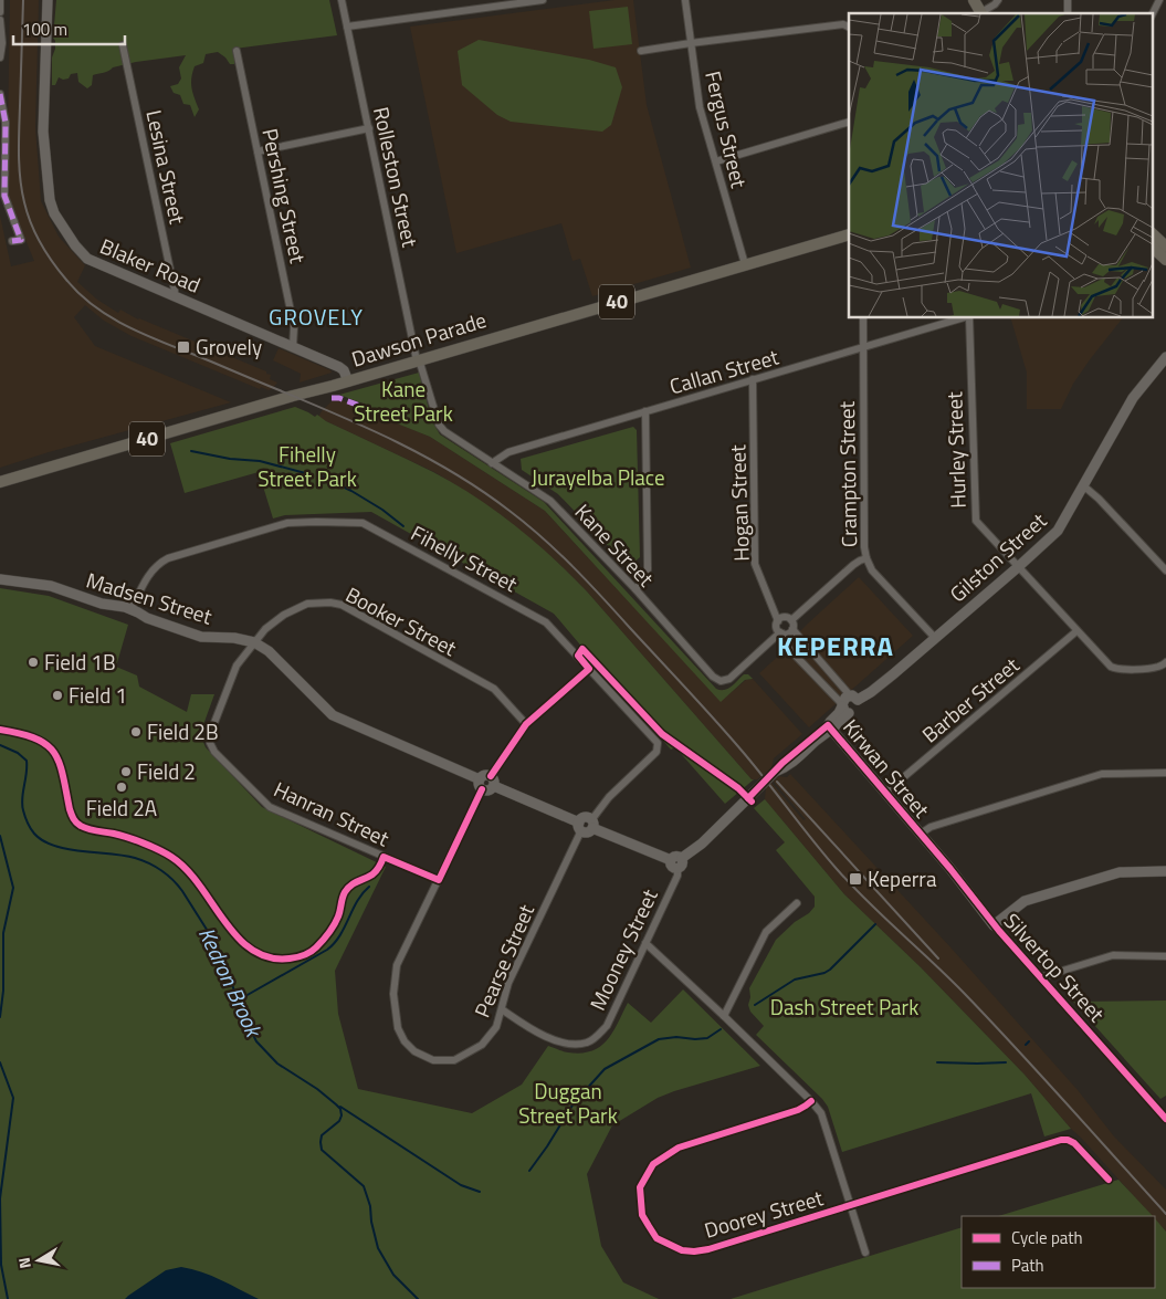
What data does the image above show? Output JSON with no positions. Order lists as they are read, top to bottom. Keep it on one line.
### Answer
{"streets":{"main road":["40","Dawson Parade"],"street":["Fergus Street","Lesina Street","Rolleston Street","Pershing Street","Blaker Road","Callan Street","Hurley Street","Crampton Street","Hogan Street","Kane Street","Gilston Street","Fihelly Street","Madsen Street","Booker Street","Barber Street","Kirwan Street","Hanran Street","Mooney Street","Pearse Street","Silvertop Street","Doorey Street"]},"crossings":[["Fergus Street","Dawson Parade"],["Lesina Street","Blaker Road"],["Rolleston Street","Dawson Parade"],["Rolleston Street","Kane Street"],["Pershing Street","Blaker Road"],["Blaker Road","Dawson Parade"],["Dawson Parade","Kane Street"],["Callan Street","Crampton Street"],["Callan Street","Hogan Street"],["Callan Street","Kane Street"],["Hurley Street","Gilston Street"],["Hurley Street","Barber Street"],["Crampton Street","Gilston Street"],["Hogan Street","Kane Street"],["Fihelly Street","Madsen Street"],["Madsen Street","Booker Street"],["Madsen Street","Hanran Street"],["Madsen Street","Pearse Street"],["Booker Street","Hanran Street"],["Barber Street","Kirwan Street"],["Kirwan Street","Silvertop Street"],["Hanran Street","Pearse Street"],["Mooney Street","Pearse Street"]],"districts":["GROVELY","KEPERRA"],"water":["Kedron Brook"],"parks":["Kane Street Park","Fihelly Street Park","Jurayelba Place","Dash Street Park","Duggan Street Park"],"places":{"transit":["Grovely","Keperra"],"other":["Field 1B","Field 1","Field 2B","Field 2","Field 2A"]},"legend":["Cycle path","Path"],"scale_bar":"100 m","north":"left"}
